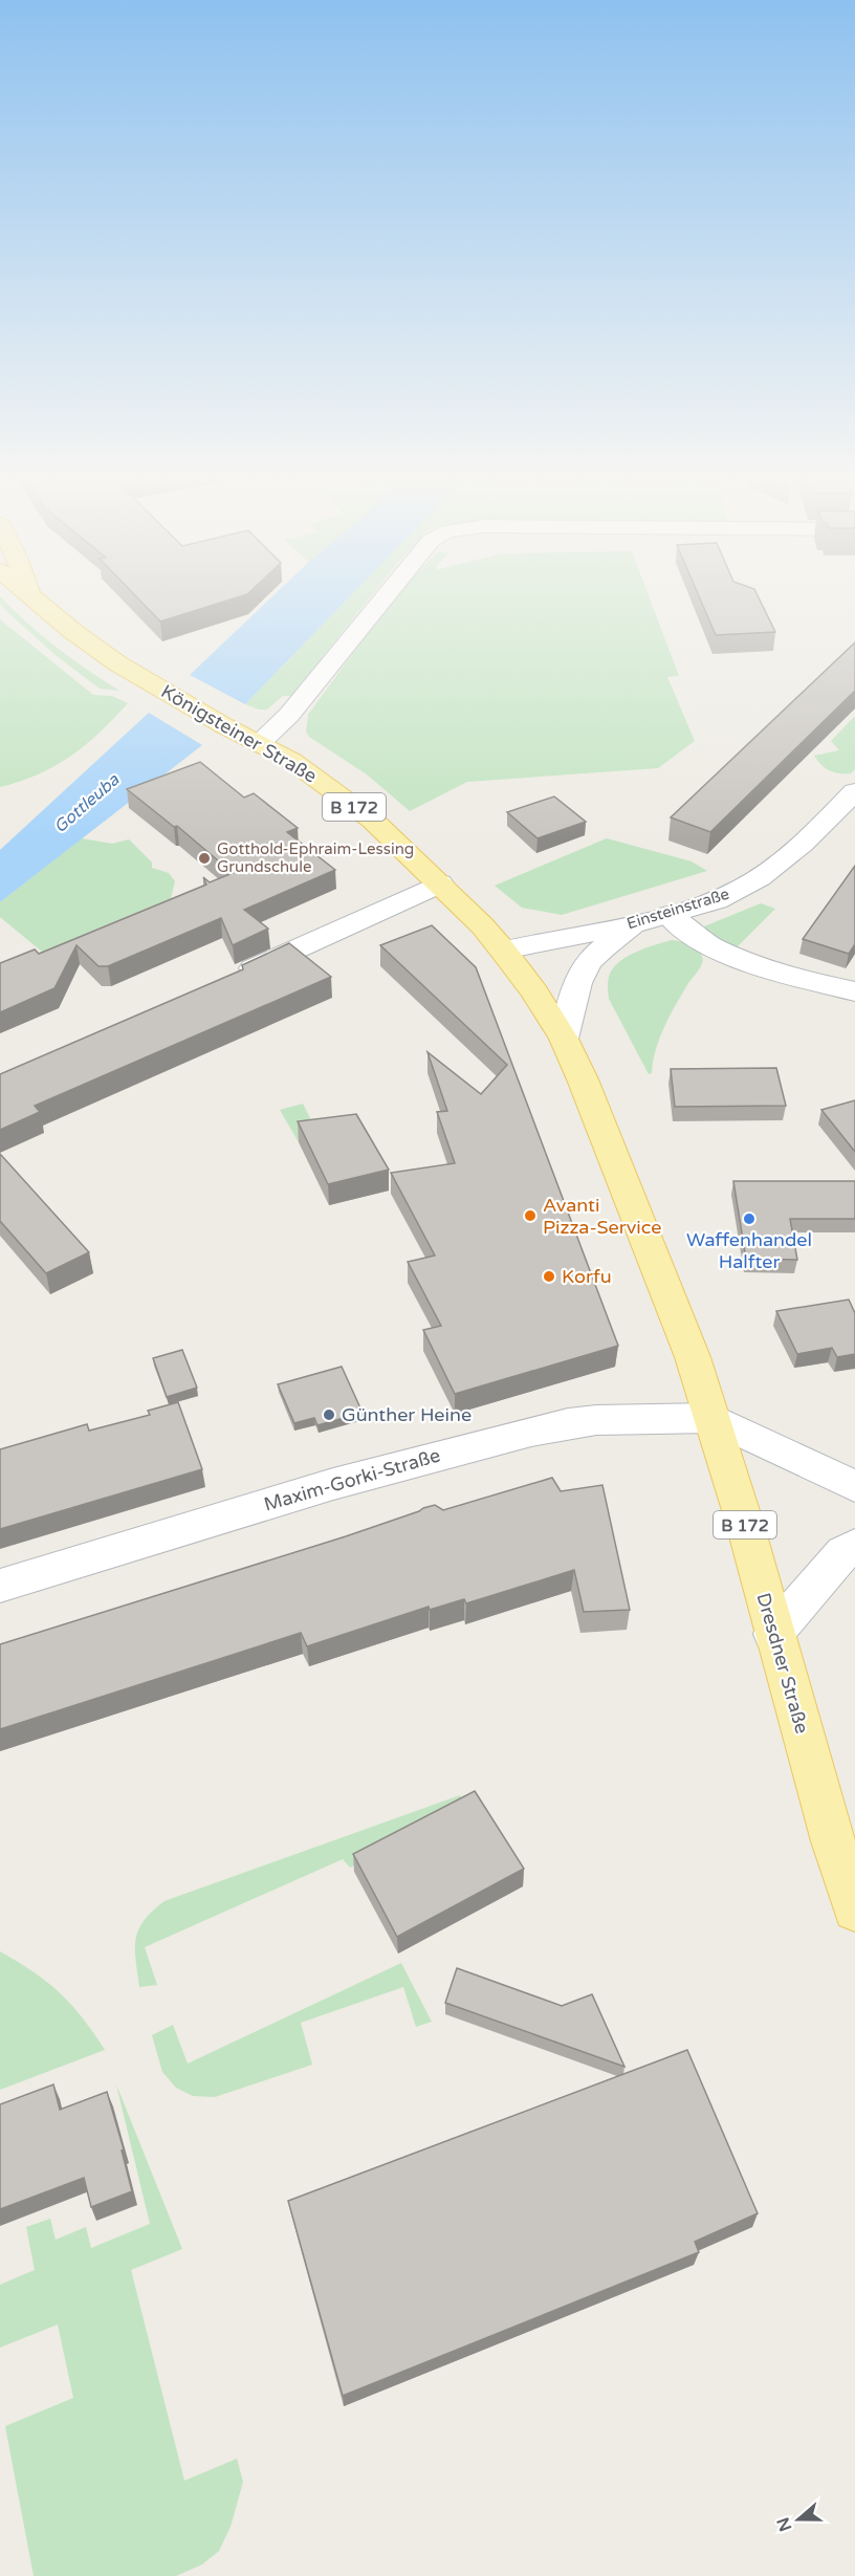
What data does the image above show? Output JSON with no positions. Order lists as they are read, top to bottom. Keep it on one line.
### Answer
{"streets":{"main road":["Königsteiner Straße","B 172","Dresdner Straße"],"street":["Einsteinstraße","Maxim-Gorki-Straße"]},"crossings":[["Königsteiner Straße","Einsteinstraße"],["Königsteiner Straße","Maxim-Gorki-Straße"],["Königsteiner Straße","Dresdner Straße"],["Maxim-Gorki-Straße","Dresdner Straße"]],"water":["Gottleuba"],"places":["Gotthold-Ephraim-Lessing Grundschule","Avanti Pizza-Service","Waffenhandel Halfter","Korfu","Günther Heine"],"north":"left"}
